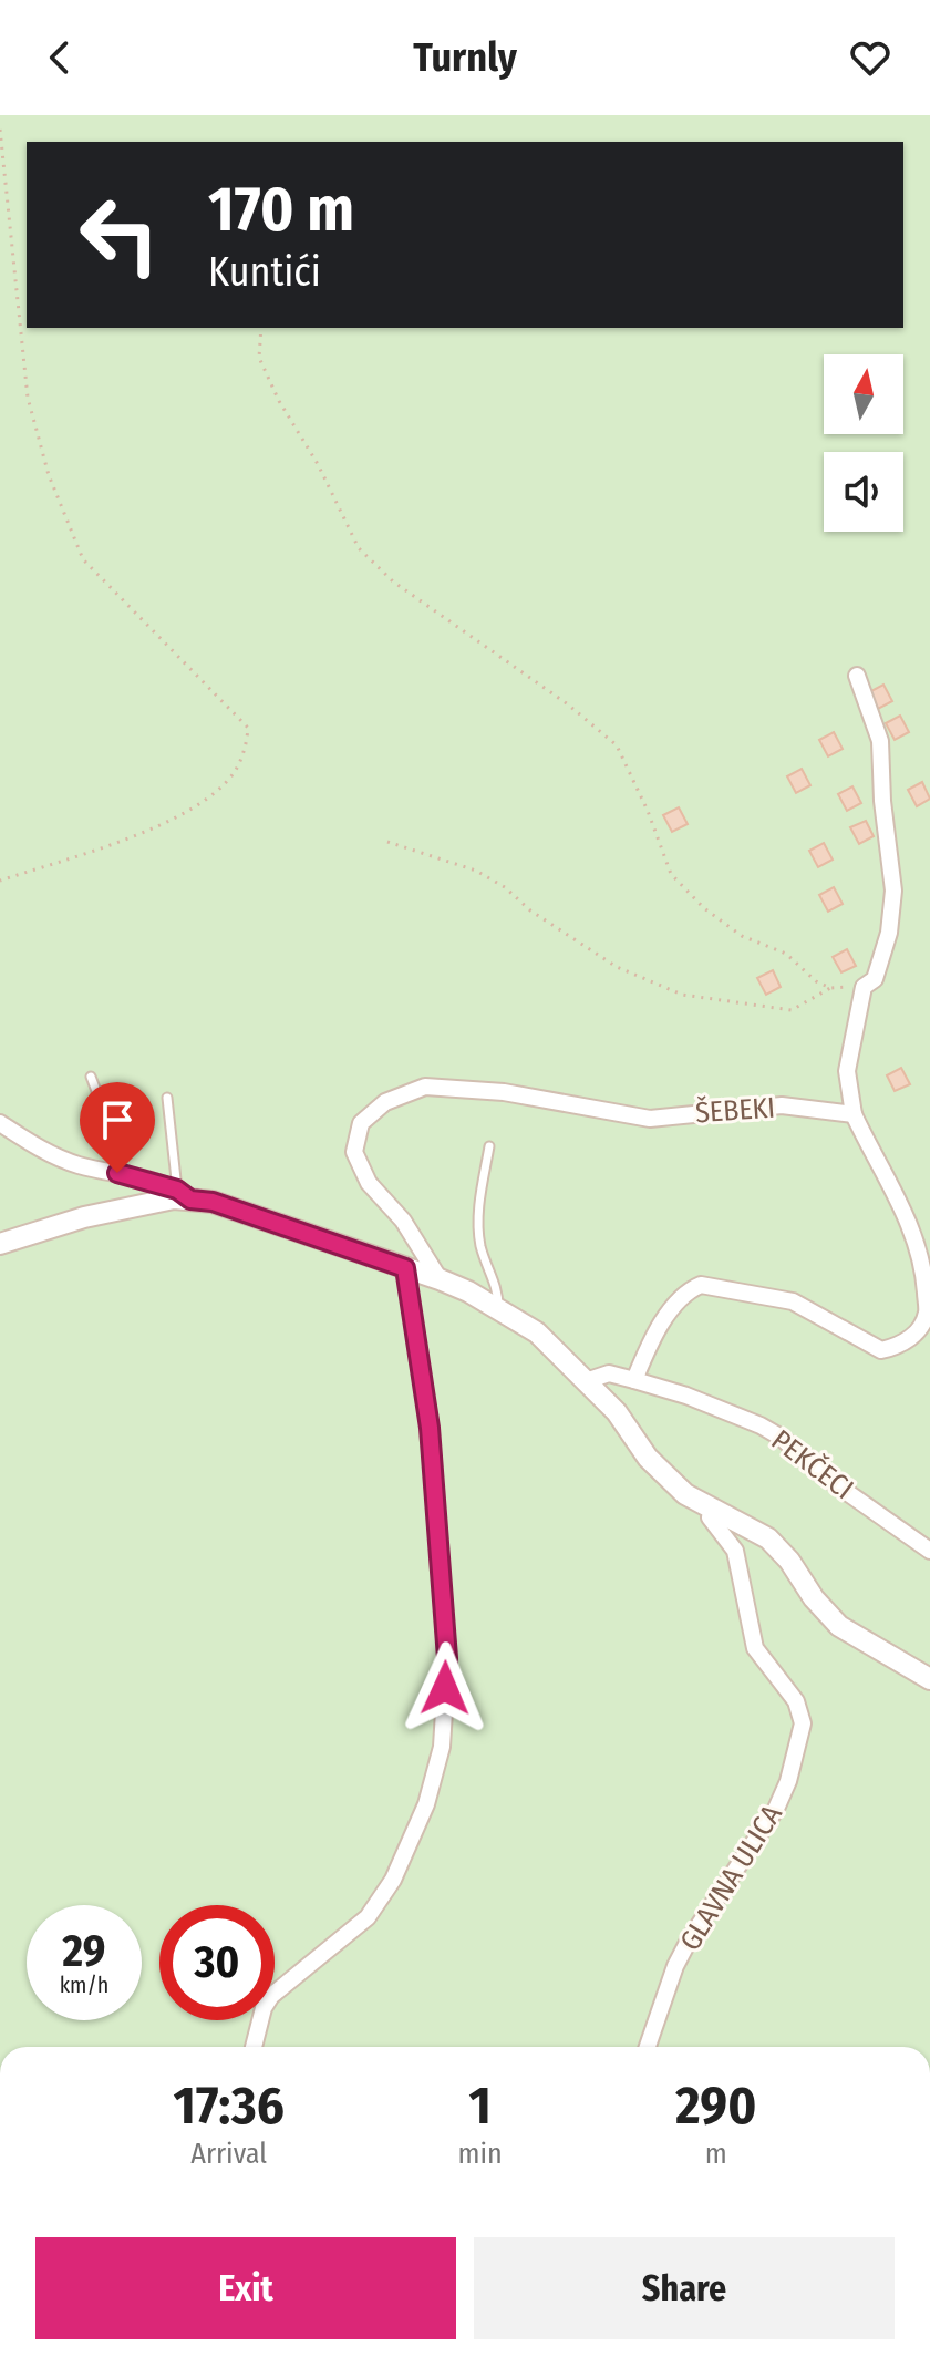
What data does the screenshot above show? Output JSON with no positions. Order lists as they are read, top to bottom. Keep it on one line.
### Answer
{"streets":{"street":["ŠEBEKI","PEKČECI","GLAVNA ULICA"]},"crossings":[["ŠEBEKI","GLAVNA ULICA"],["PEKČECI","GLAVNA ULICA"]],"north":"top","page":{"header":"Turnly","turn":["170 m","Kuntići"],"speed":"29 km/h","limit":"30","eta":["17:36","Arrival","1","min","290","m"],"buttons":["Exit","Share"]}}
